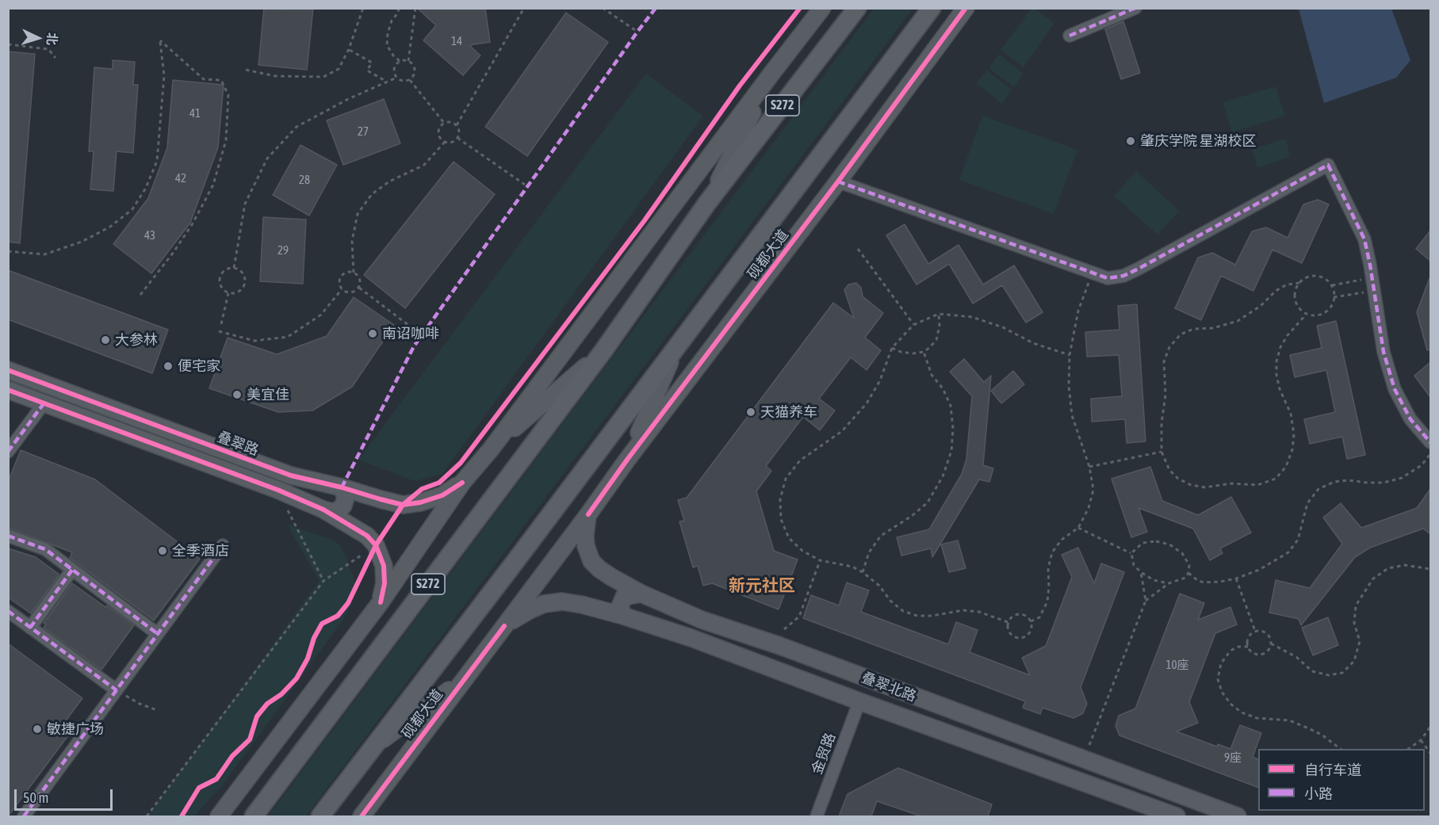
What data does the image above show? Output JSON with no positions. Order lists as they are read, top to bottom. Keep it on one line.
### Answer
{"streets":{"main road":["S272","砚都大道"],"street":["叠翠路","叠翠北路","金贸路"]},"crossings":[["砚都大道","叠翠北路"],["叠翠北路","金贸路"]],"districts":["新元社区"],"places":["肇庆学院 星湖校区","南诏咖啡","大参林","便宅家","美宜佳","天猫养车","全季酒店","敏捷广场"],"house_numbers":["14","41","27","42","28","43","29","10座","9座"],"legend":["自行车道","小路"],"scale_bar":"50 m","north":"right"}
